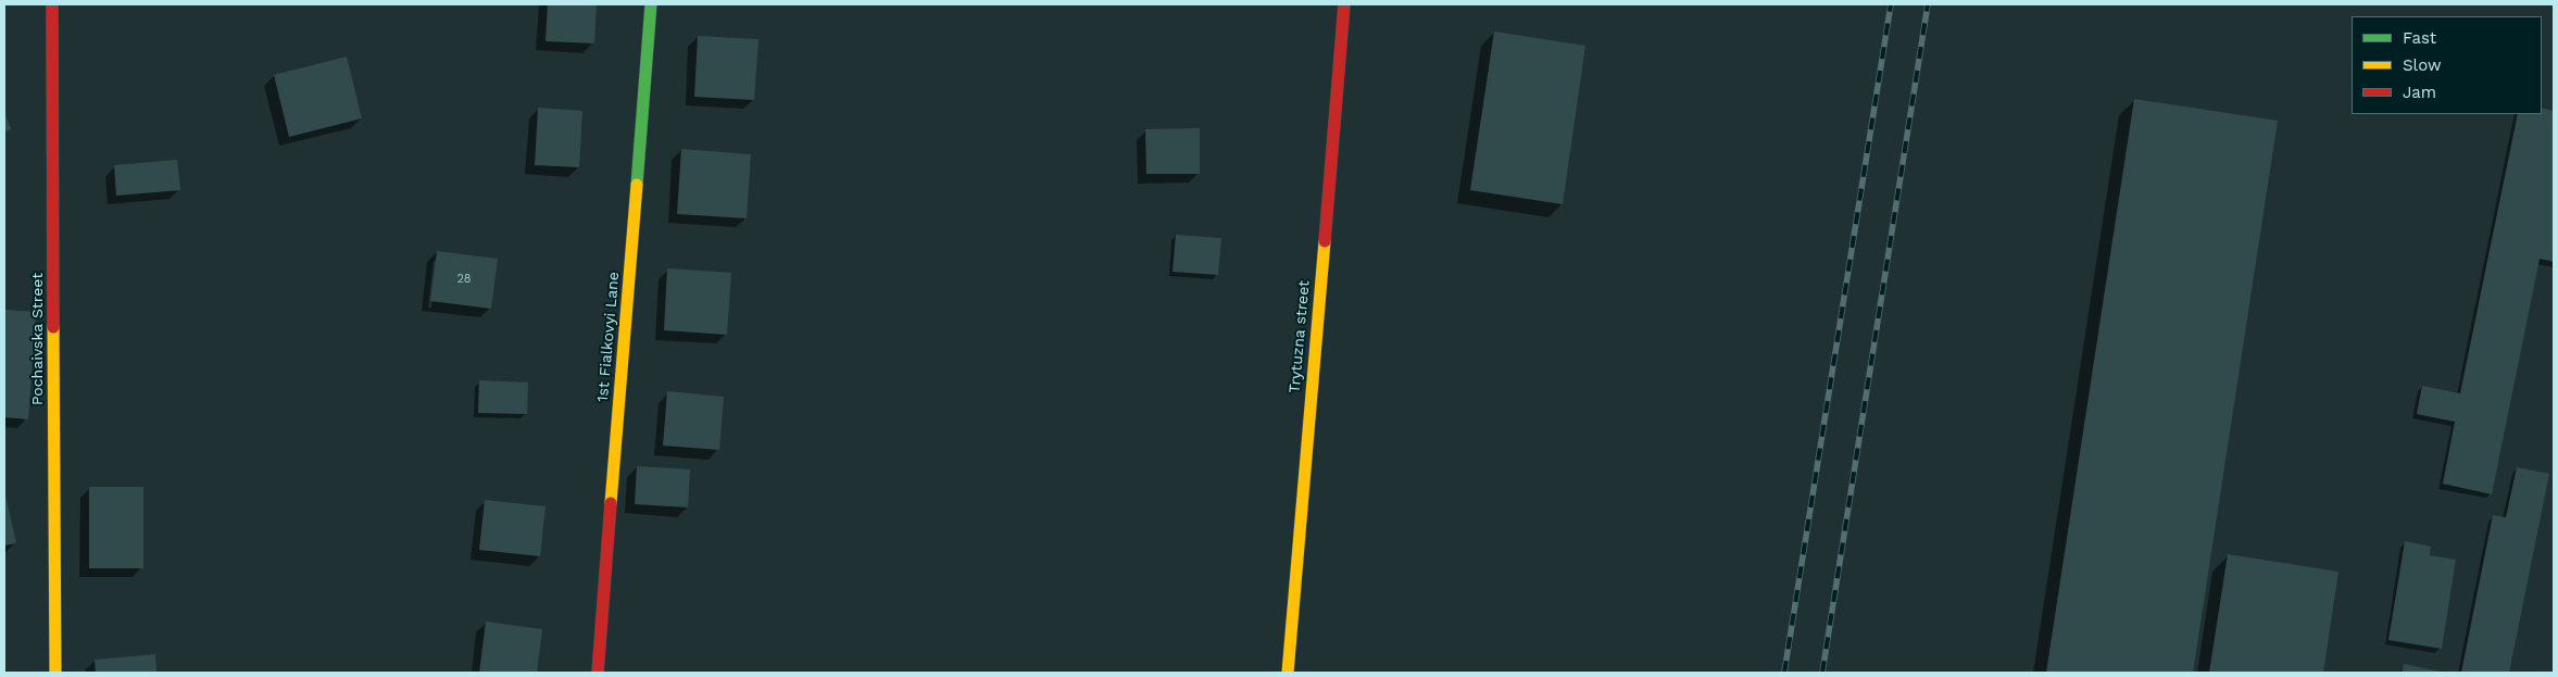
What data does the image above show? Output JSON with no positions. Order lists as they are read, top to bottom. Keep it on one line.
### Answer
{"streets":{"street":["1st Fialkovyi Lane","Trytuzna street","Pochaivska Street"]},"house_numbers":["28"],"legend":["Fast","Slow","Jam"]}
